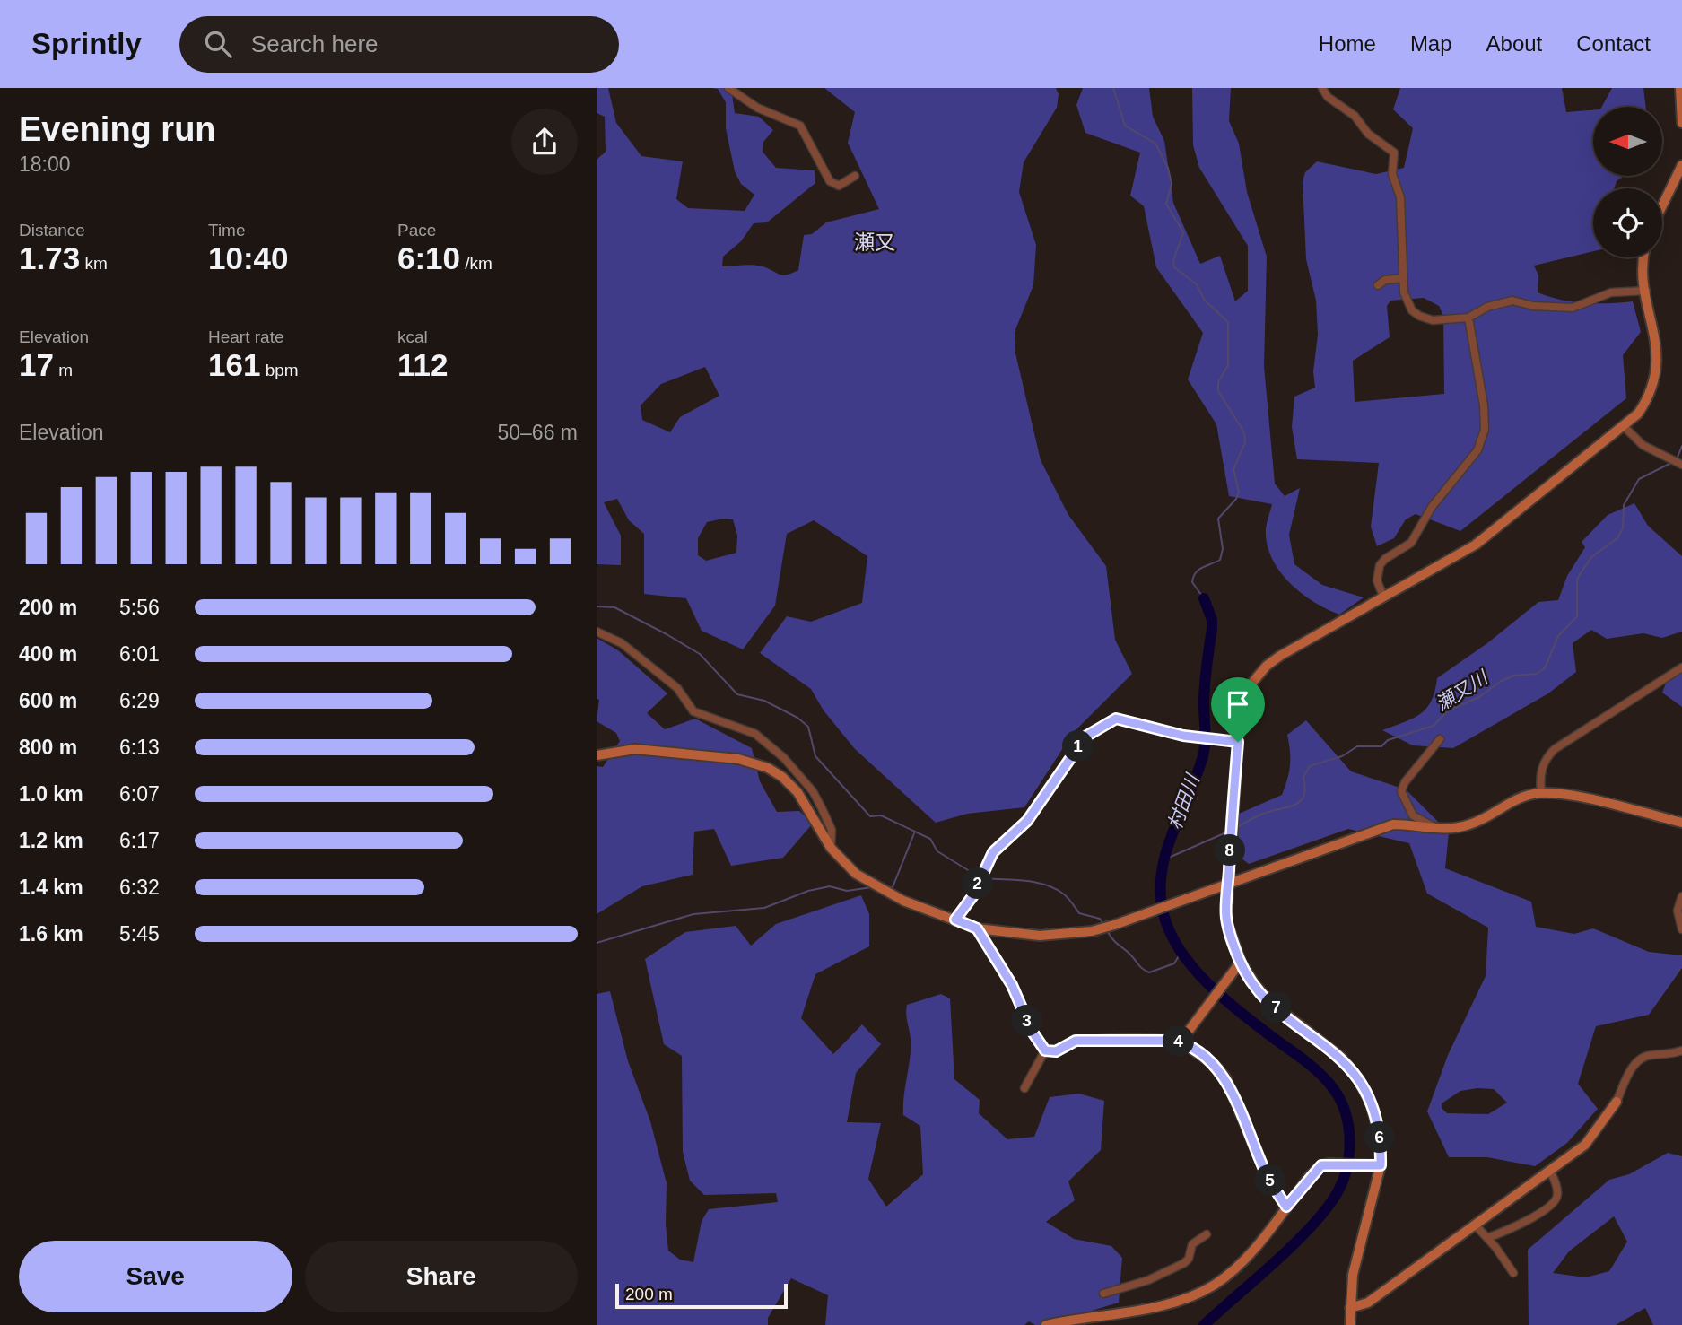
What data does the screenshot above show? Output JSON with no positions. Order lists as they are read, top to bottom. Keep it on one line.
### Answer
{"districts":["瀬又"],"water":["瀬又川","村田川"],"scale_bar":"200 m","north":"left","page":{"header":"Sprintly","search":"Search here","nav":["Home","Map","About","Contact"],"heading":["Evening run","18:00"],"stats":[["Distance","1.73 km"],["Time","10:40"],["Pace","6:10 /km"],["Elevation","17 m"],["Heart rate","161 bpm"],["kcal","112"]],"chart":["Elevation","50–66 m"],"list":[{"name":"200 m","note":"5:56"},{"name":"400 m","note":"6:01"},{"name":"600 m","note":"6:29"},{"name":"800 m","note":"6:13"},{"name":"1.0 km","note":"6:07"},{"name":"1.2 km","note":"6:17"},{"name":"1.4 km","note":"6:32"},{"name":"1.6 km","note":"5:45"}],"pins":["1","8","2","7","3","4","6","5"],"buttons":["Save","Share"],"scale":"200 m"}}
